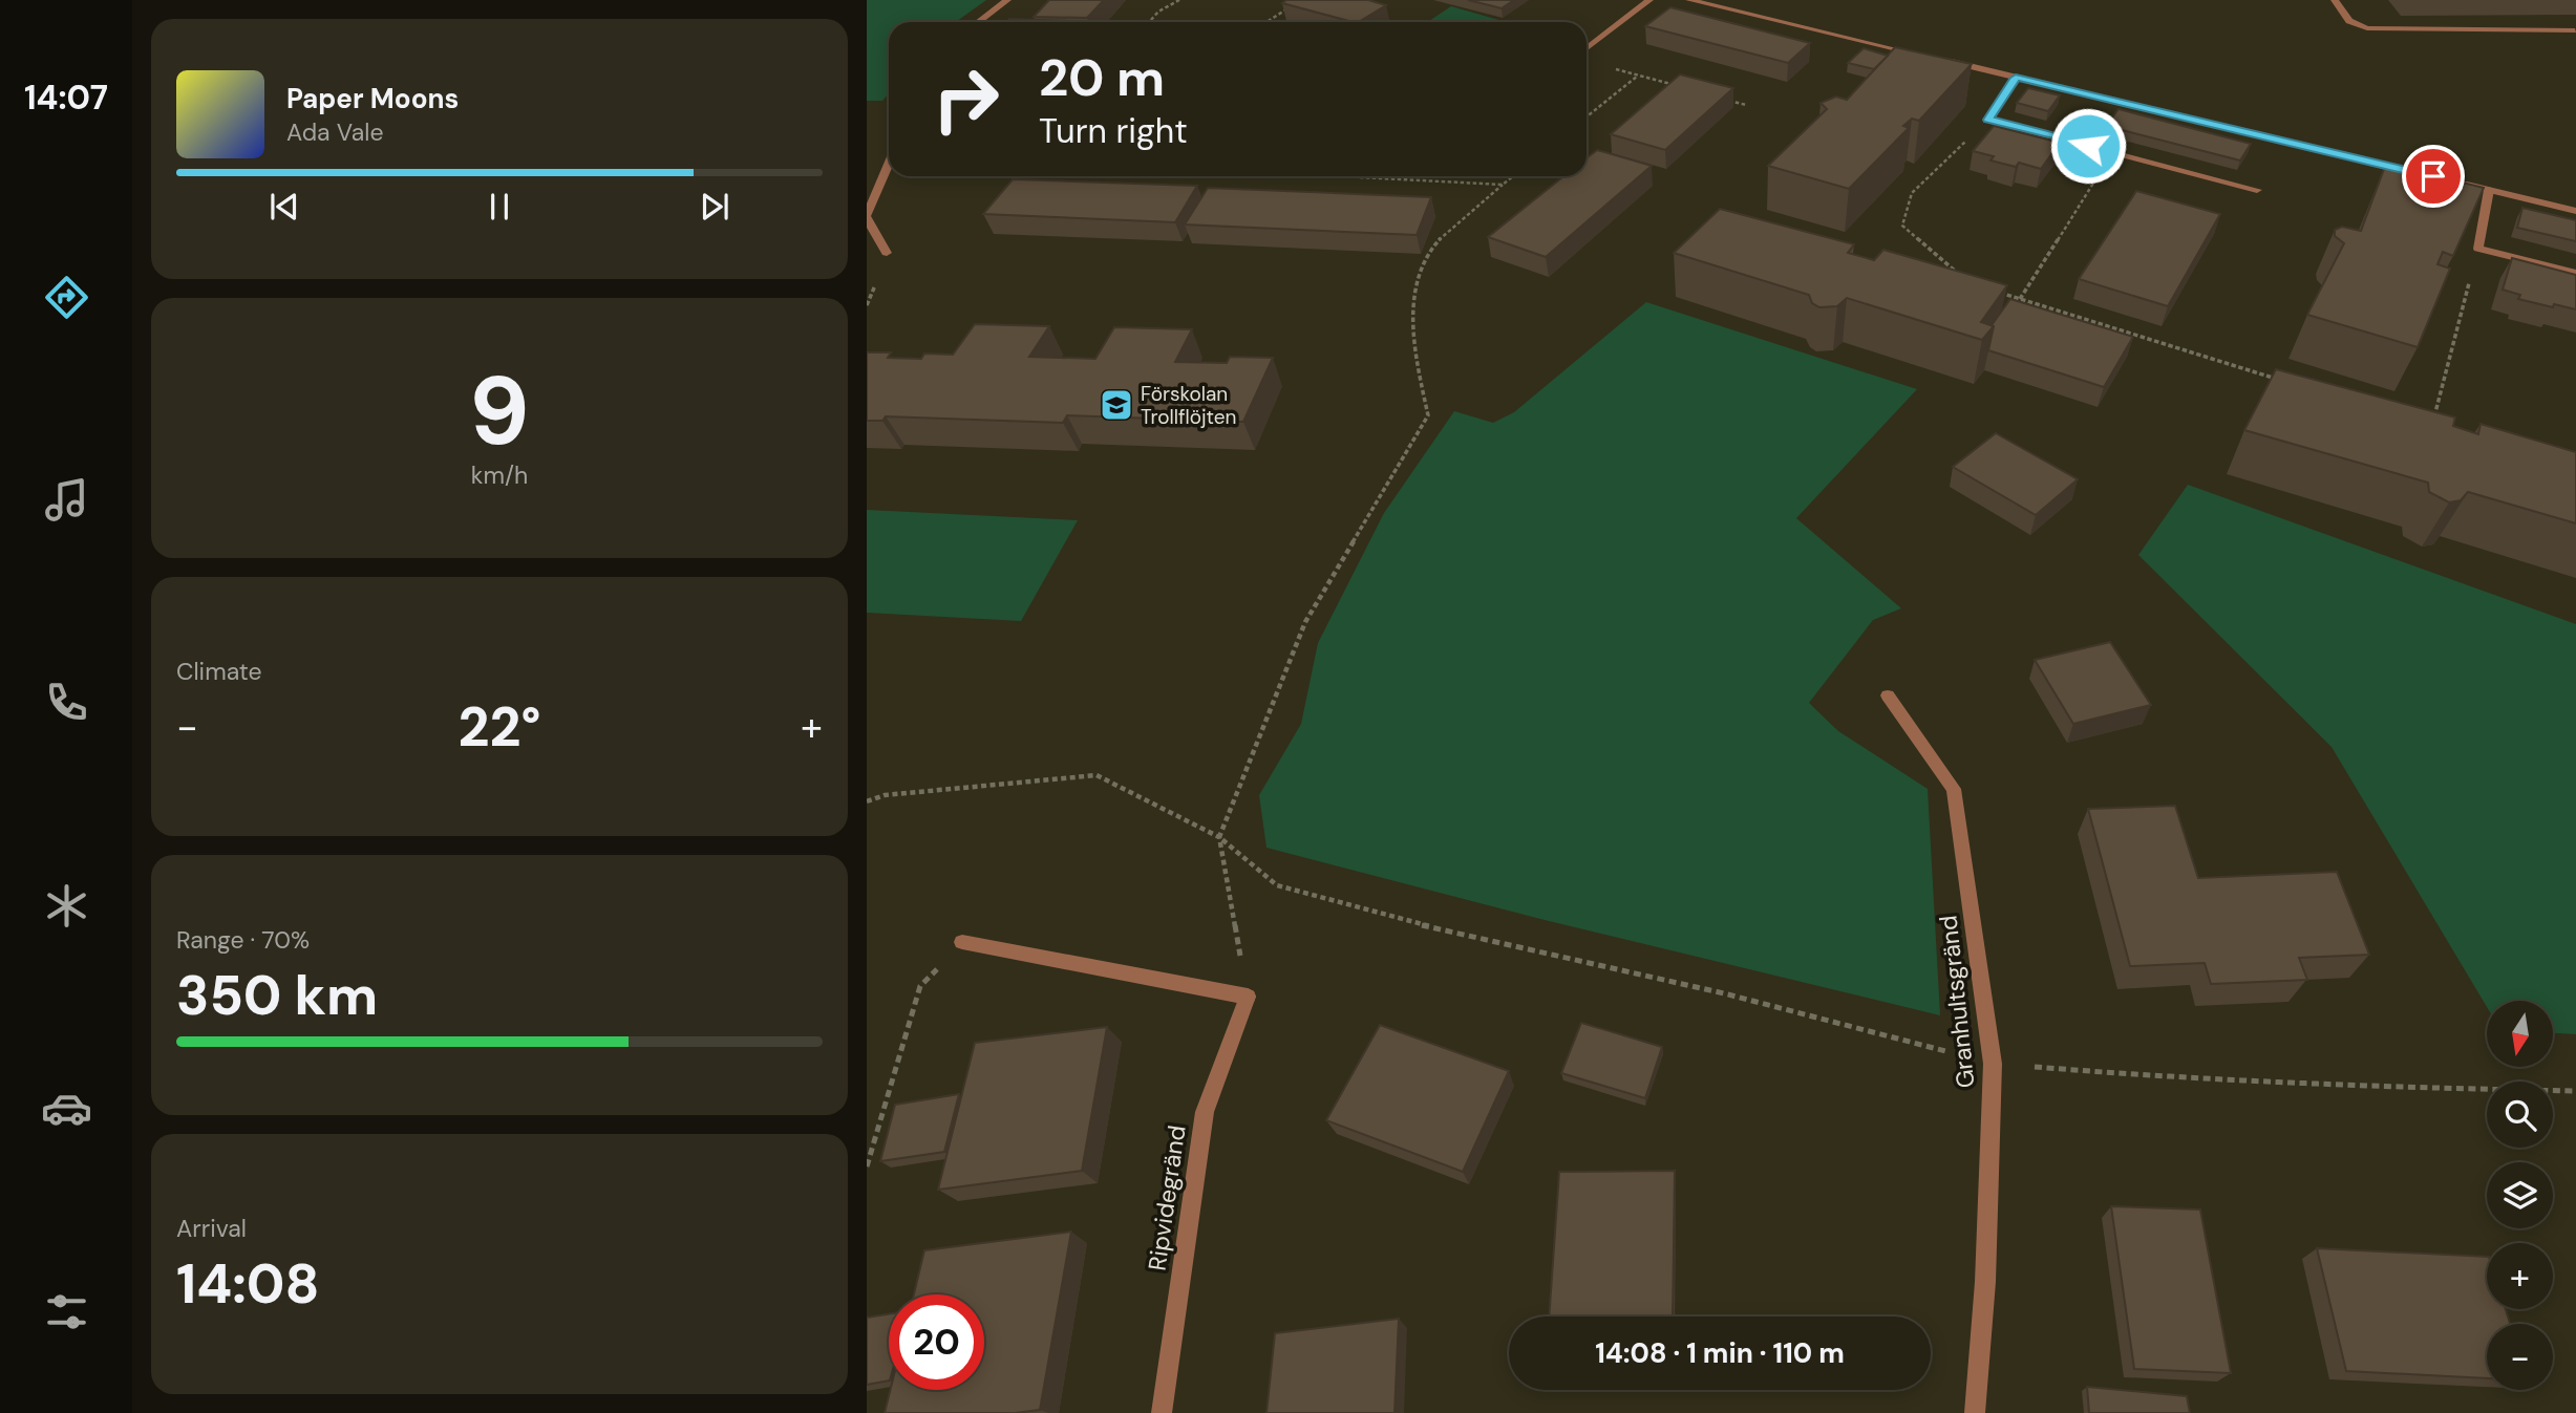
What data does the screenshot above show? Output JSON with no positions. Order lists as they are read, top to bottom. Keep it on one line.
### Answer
{"streets":{"street":["Granhultsgränd","Ripvidegränd"]},"places":{"school or university":["Förskolan Trollflöjten"]},"north":"bottom","page":{"tabs":"14:07","turn":["20 m","Turn right"],"song":["Paper Moons","Ada Vale"],"tile":[["9","km/h"],"Climate",["Range · 70%","350 km"],["Arrival","14:08"]],"heat":["−","22°","+"],"map_buttons":["+","−"],"limit":"20","trip":"14:08 · 1 min · 110 m"}}
